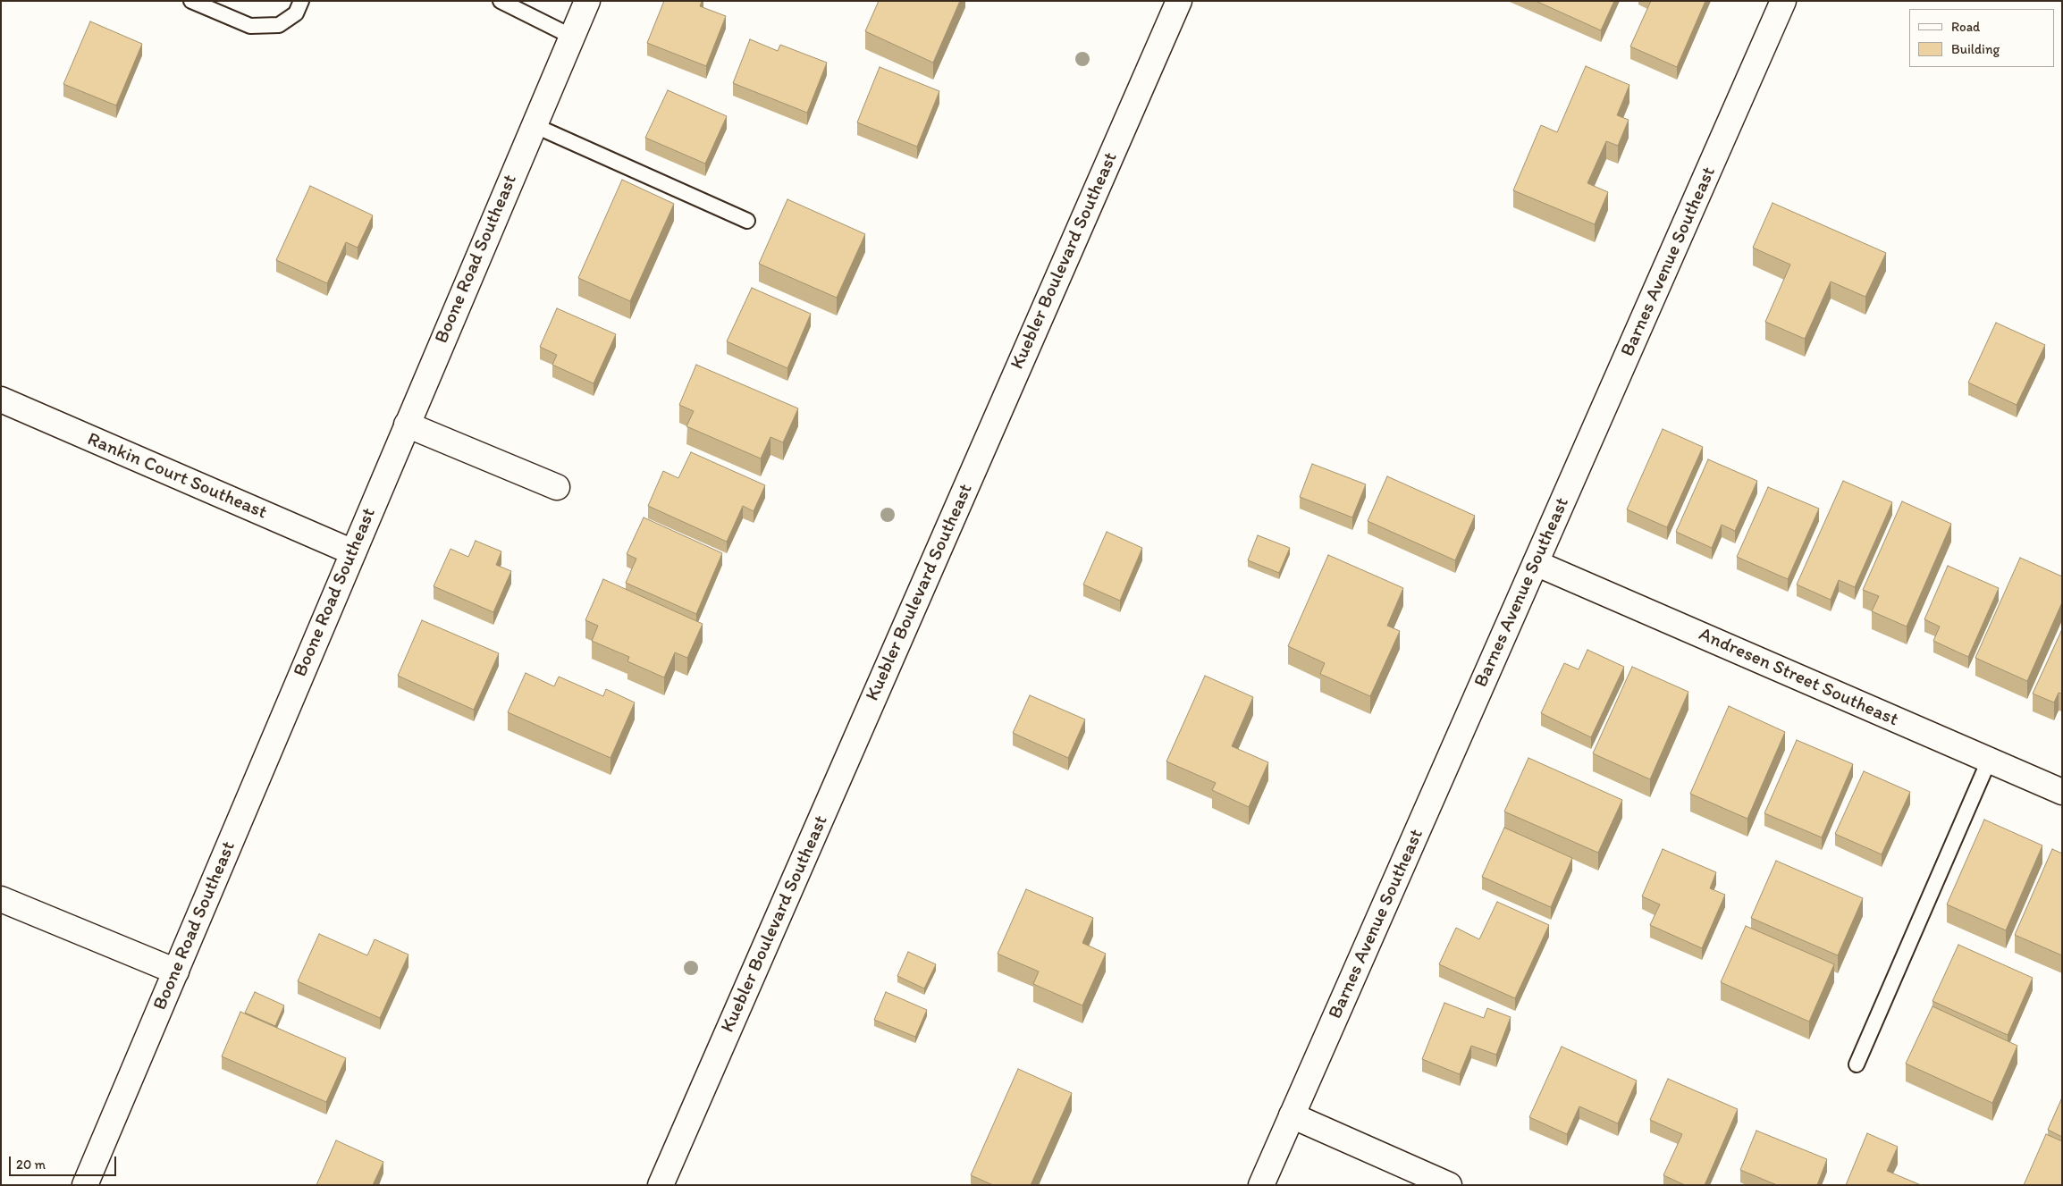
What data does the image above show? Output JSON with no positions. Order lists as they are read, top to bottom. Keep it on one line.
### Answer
{"streets":{"street":["Boone Road Southeast","Kuebler Boulevard Southeast","Barnes Avenue Southeast","Rankin Court Southeast","Andresen Street Southeast"]},"crossings":[["Boone Road Southeast","Rankin Court Southeast"],["Barnes Avenue Southeast","Andresen Street Southeast"]],"legend":["Road","Building"],"scale_bar":"20 m"}
